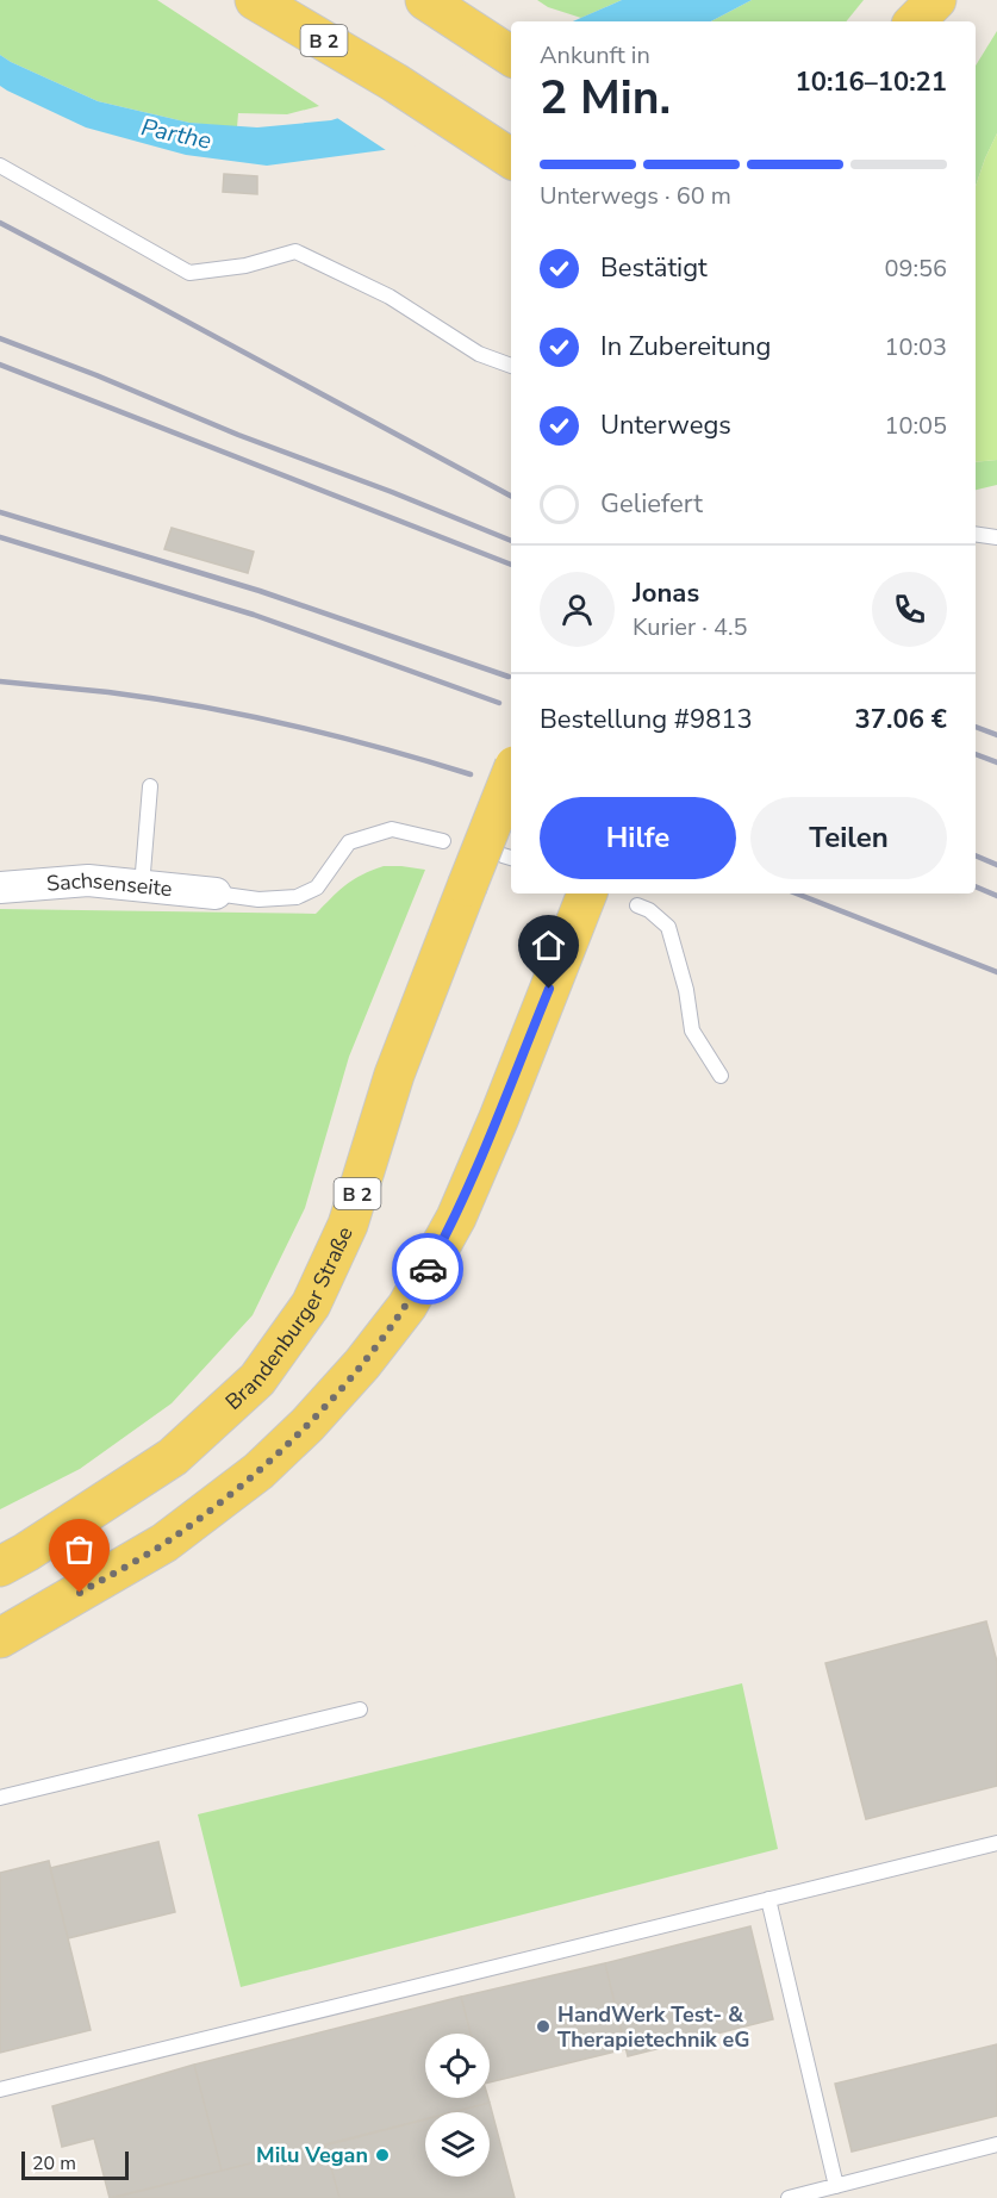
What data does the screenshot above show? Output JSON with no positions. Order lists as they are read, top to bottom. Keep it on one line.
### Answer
{"streets":{"main road":["B 2","Brandenburger Straße"],"street":["Sachsenseite"]},"water":["Parthe"],"places":["HandWerk Test- & Therapietechnik eG","Milu Vegan"],"scale_bar":"20 m","page":{"heading":["2 Min.","Ankunft in","10:16–10:21"],"panel":["Jonas","Kurier · 4.5","Bestellung #9813","37.06 €"],"bar":"Unterwegs · 60 m","list":[["Bestätigt","09:56"],["In Zubereitung","10:03"],["Unterwegs","10:05"],"Geliefert"],"buttons":["Hilfe","Teilen"],"scale":"20 m"}}
